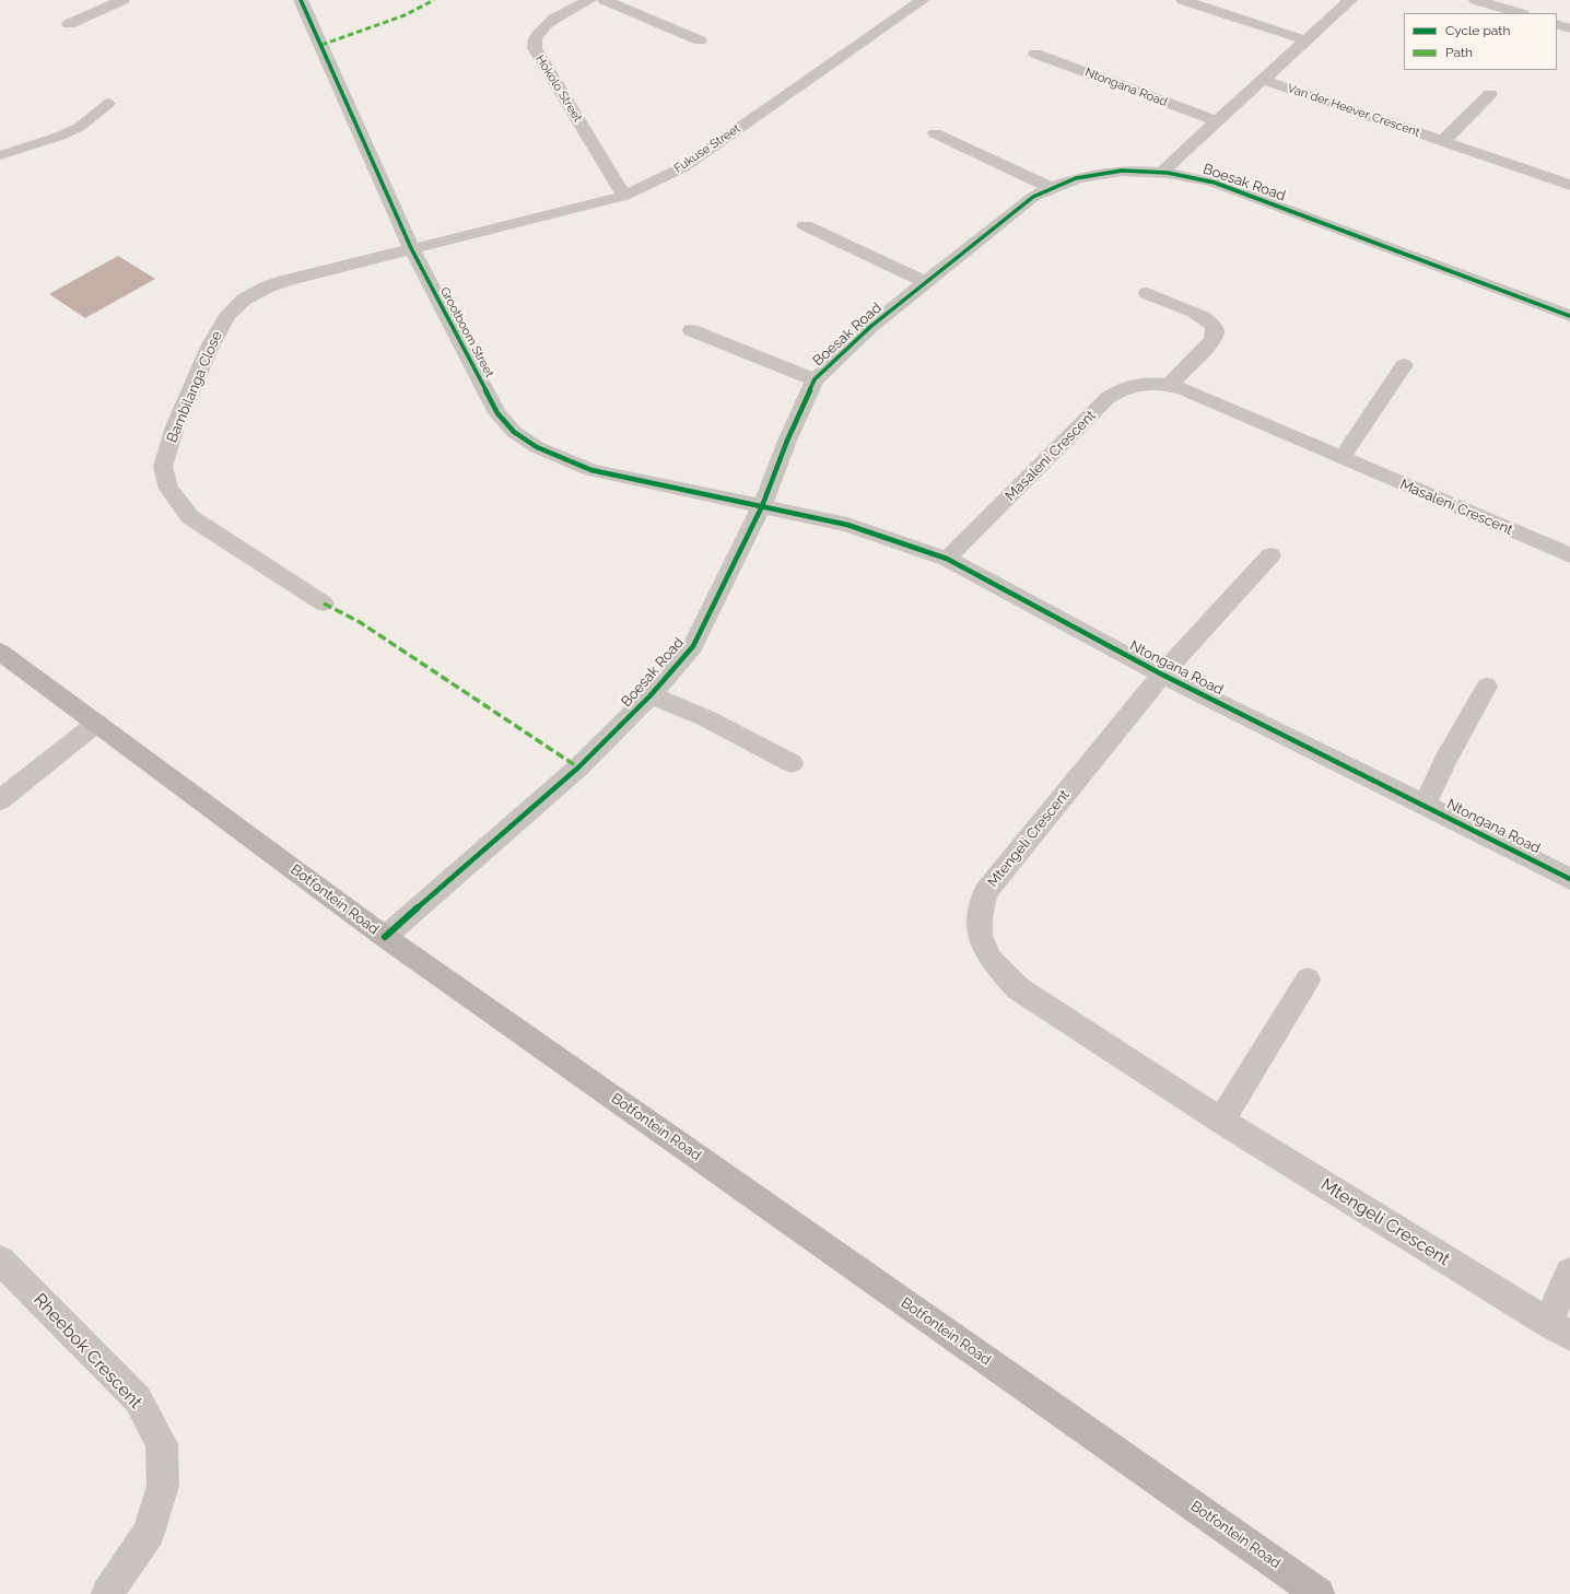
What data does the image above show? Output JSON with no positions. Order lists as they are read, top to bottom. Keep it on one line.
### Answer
{"streets":{"main road":["Botfontein Road"],"street":["Ntongana Road","Hokolo Street","Van der Heever Crescent","Fukuse Street","Boesak Road","Grootboom Street","Bambilanga Close","Masaleni Crescent","Mtengeli Crescent","Rheebok Crescent"]},"crossings":[["Ntongana Road","Boesak Road"],["Ntongana Road","Grootboom Street"],["Ntongana Road","Masaleni Crescent"],["Ntongana Road","Mtengeli Crescent"],["Hokolo Street","Fukuse Street"],["Fukuse Street","Grootboom Street"],["Fukuse Street","Bambilanga Close"],["Boesak Road","Grootboom Street"],["Boesak Road","Botfontein Road"],["Grootboom Street","Bambilanga Close"]],"legend":["Cycle path","Path"]}
